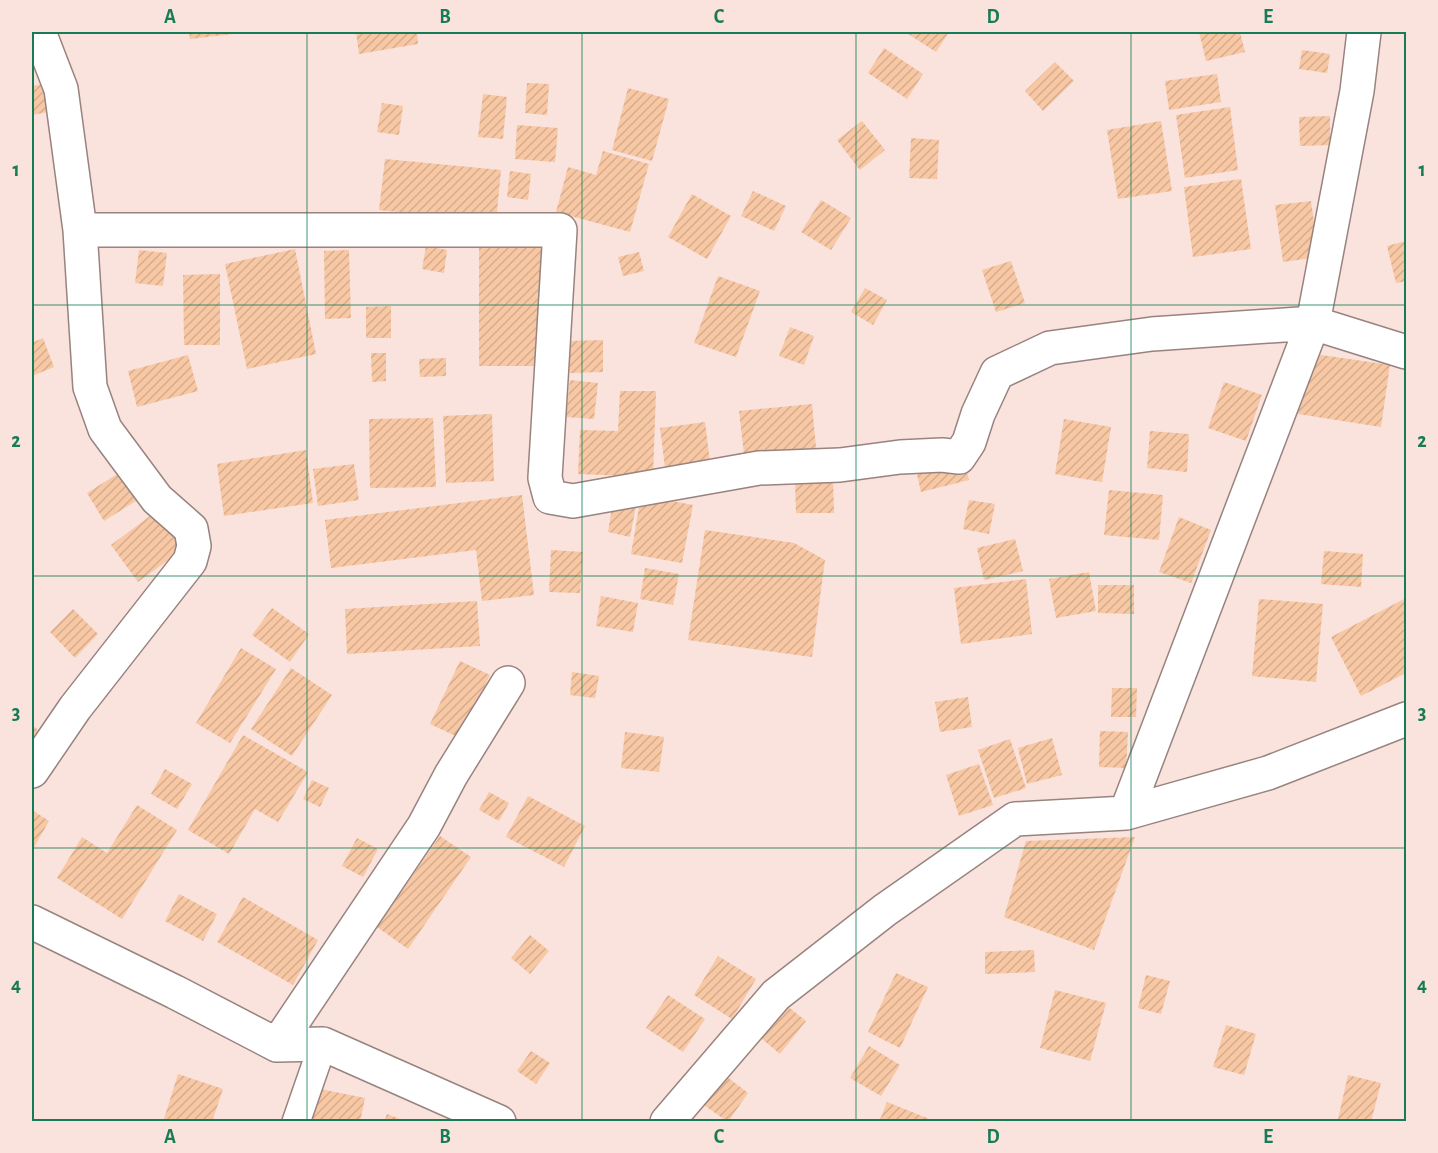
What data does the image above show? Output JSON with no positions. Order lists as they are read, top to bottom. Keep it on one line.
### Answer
{"grid":{"columns":["A","B","C","D","E"],"rows":["1","2","3","4"]}}
